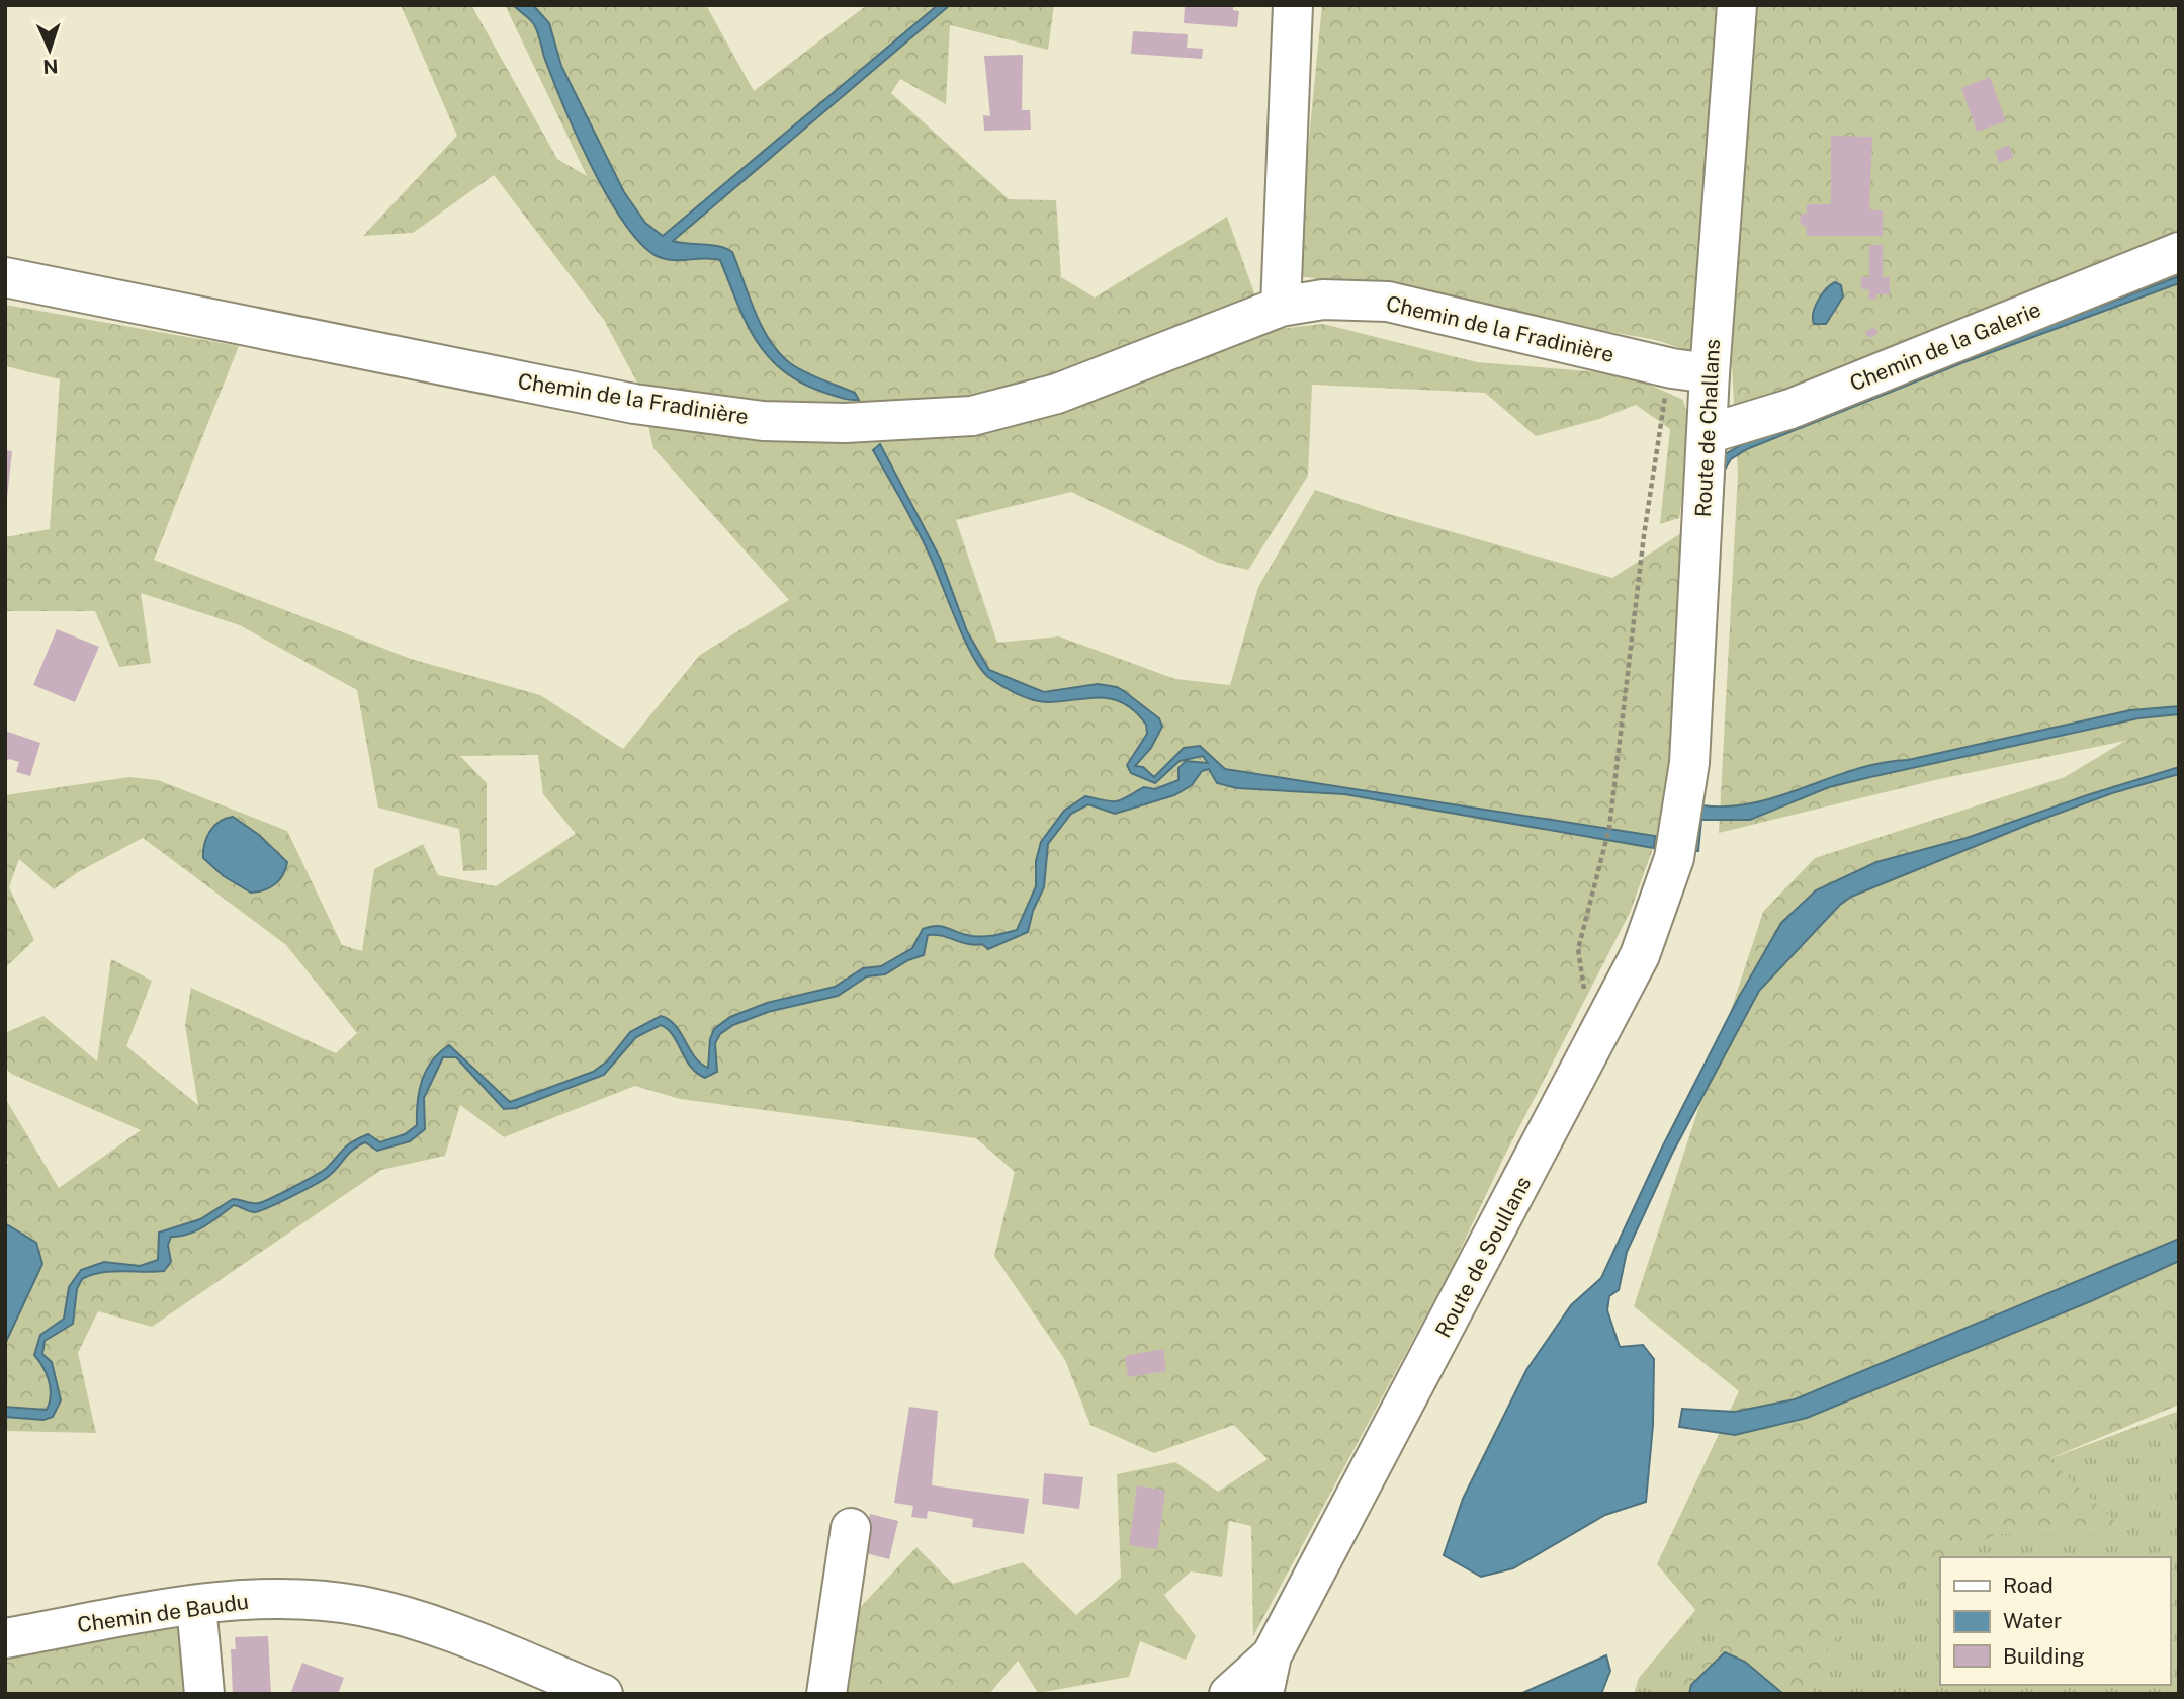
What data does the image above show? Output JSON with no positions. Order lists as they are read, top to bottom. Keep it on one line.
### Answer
{"streets":{"street":["Chemin de la Fradinière","Chemin de la Galerie","Route de Challans","Route de Soullans","Chemin de Baudu"]},"crossings":[["Chemin de la Fradinière","Route de Challans"],["Chemin de la Galerie","Route de Challans"],["Route de Challans","Route de Soullans"]],"legend":["Road","Water","Building"],"north":"bottom"}
